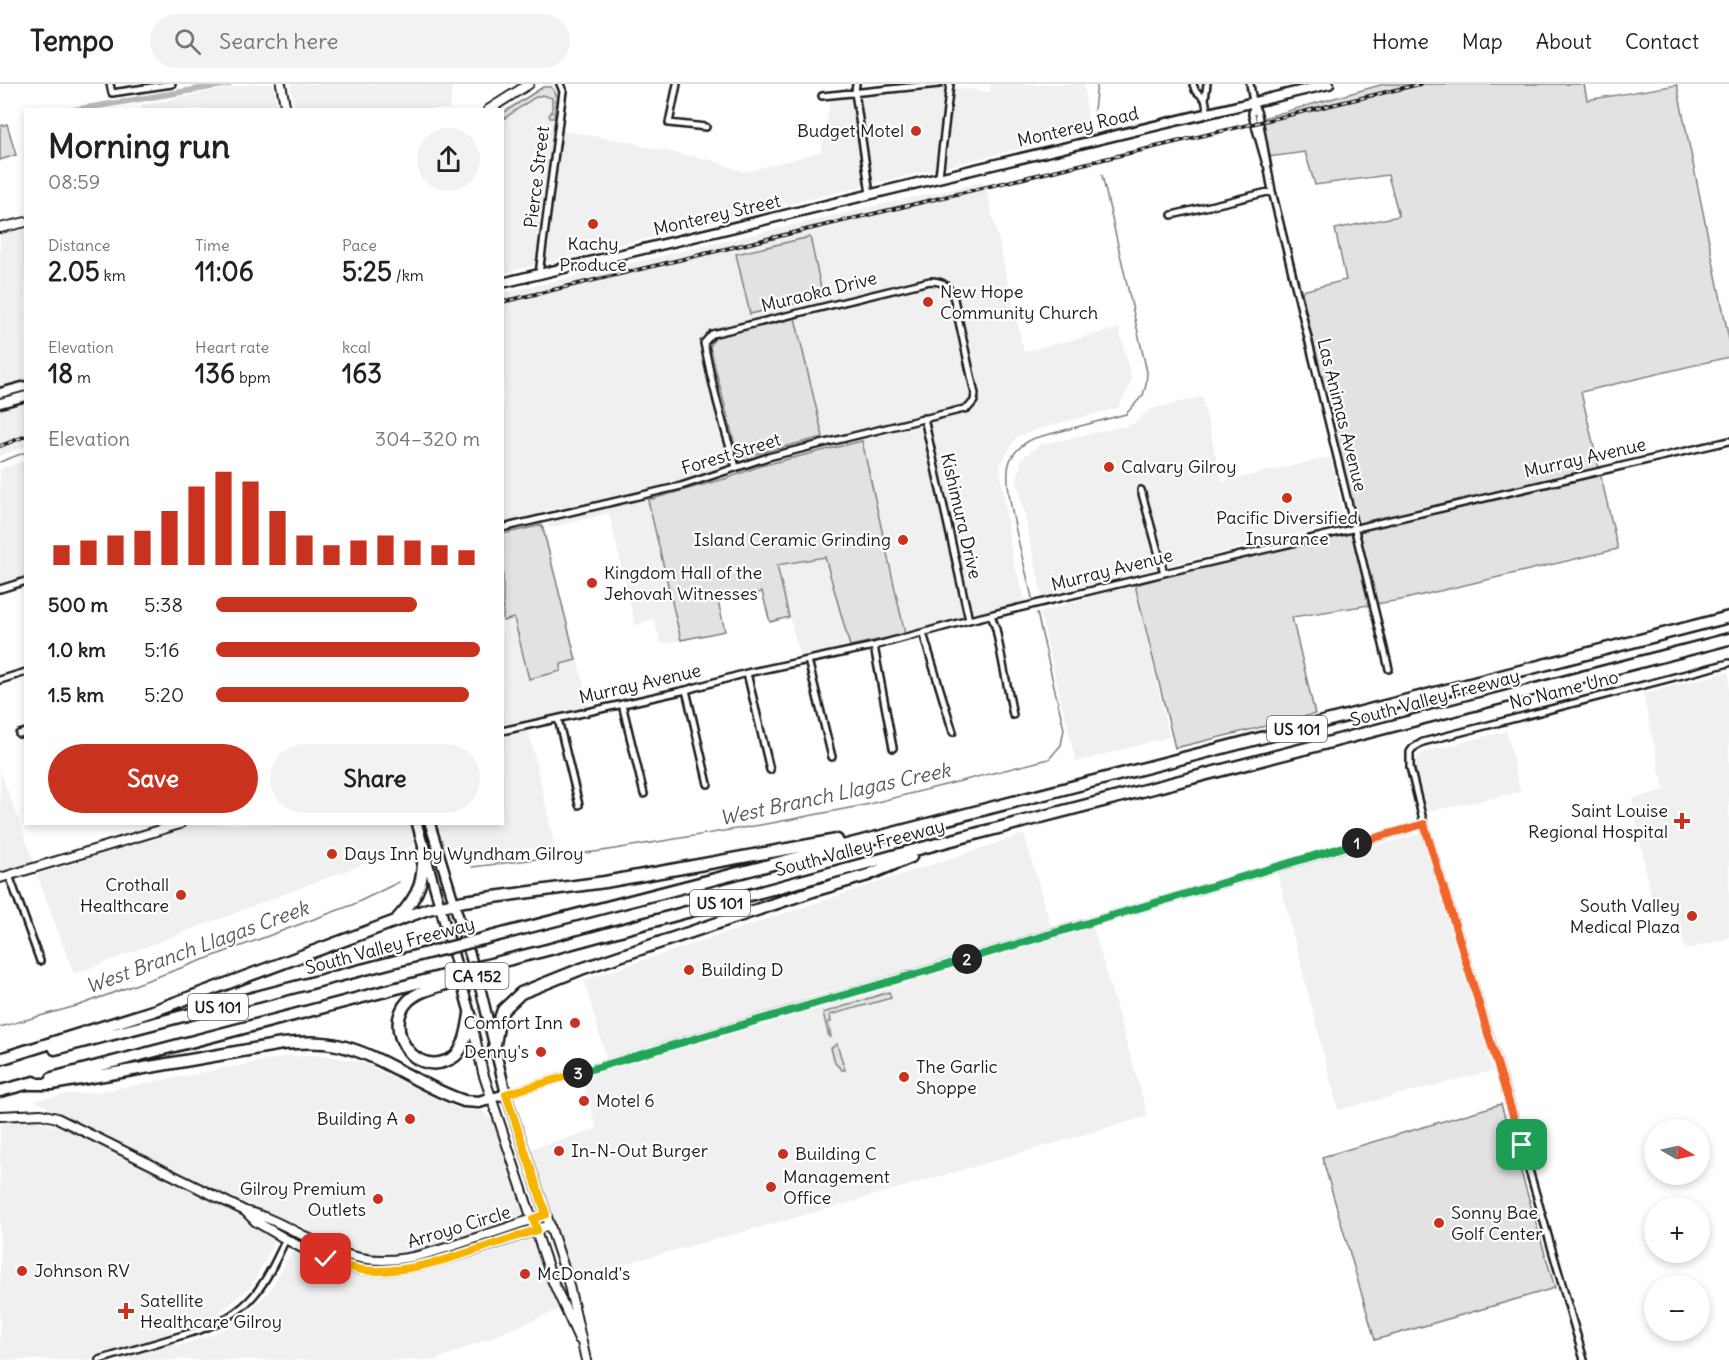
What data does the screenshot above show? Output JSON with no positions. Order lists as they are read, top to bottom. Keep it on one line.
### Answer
{"streets":{"highway":["South Valley Freeway","US 101"],"main road":["Monterey Road","Monterey Street","CA 152"],"street":["Pierce Street","Muraoka Drive","Las Animas Avenue","Forest Street","Murray Avenue","Kishimura Drive","No Name Uno","Arroyo Circle"]},"crossings":[["Monterey Road","Monterey Street"],["Monterey Road","Las Animas Avenue"],["Pierce Street","Monterey Street"],["Muraoka Drive","Forest Street"],["Las Animas Avenue","Murray Avenue"],["Forest Street","Kishimura Drive"],["Murray Avenue","Kishimura Drive"]],"water":["West Branch Llagas Creek"],"places":{"other":["Budget Motel","Kachy Produce","New Hope Community Church","Calvary Gilroy","Pacific Diversified Insurance","Island Ceramic Grinding","Kingdom Hall of the Jehovah Witnesses","Days Inn by Wyndham Gilroy","Crothall Healthcare","South Valley Medical Plaza","Building D","Comfort Inn","Denny's","The Garlic Shoppe","Motel 6","Building A","In-N-Out Burger","Building C","Management Office","Gilroy Premium Outlets","Sonny Bae Golf Center","Johnson RV","McDonald's"],"health":["Saint Louise Regional Hospital","Satellite Healthcare Gilroy"]},"north":"right","page":{"header":"Tempo","search":"Search here","nav":["Home","Map","About","Contact"],"heading":["Morning run","08:59"],"stats":[["Distance","2.05 km"],["Time","11:06"],["Pace","5:25 /km"],["Elevation","18 m"],["Heart rate","136 bpm"],["kcal","163"]],"chart":["Elevation","304–320 m"],"list":[{"name":"500 m","note":"5:38"},{"name":"1.0 km","note":"5:16"},{"name":"1.5 km","note":"5:20"}],"buttons":["Save","Share"],"pins":["1","2","3"],"map_buttons":["+","−"]}}
